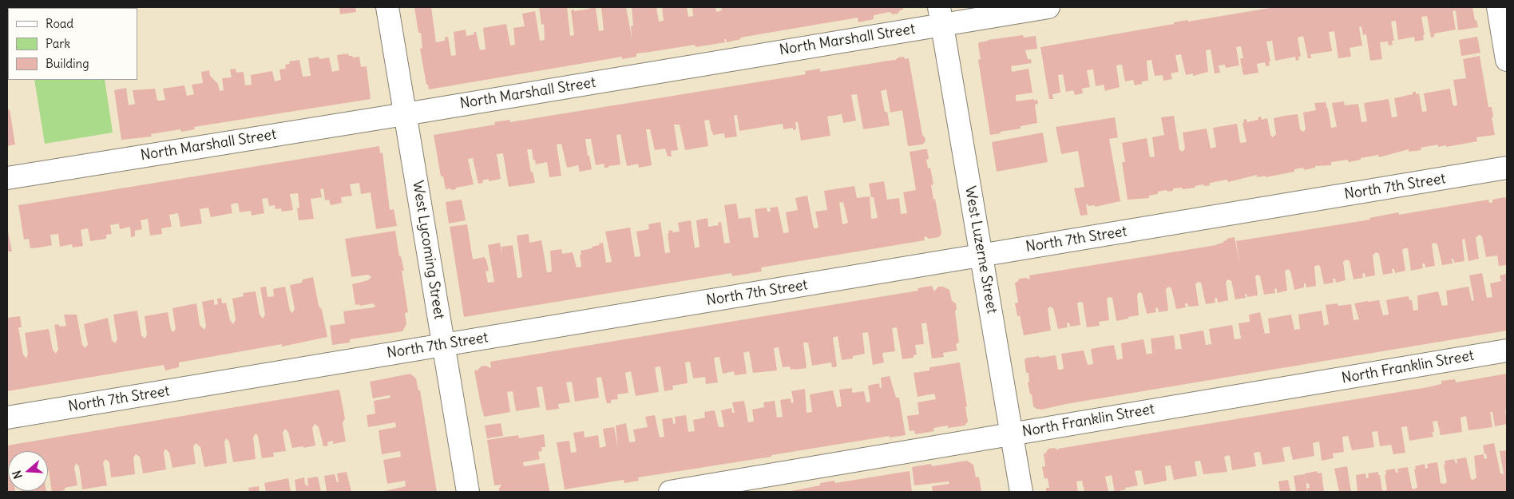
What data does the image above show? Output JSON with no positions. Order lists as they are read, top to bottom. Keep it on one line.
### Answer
{"streets":{"street":["North Marshall Street","North 7th Street","West Lycoming Street","West Luzerne Street","North Franklin Street"]},"crossings":[["North Marshall Street","West Lycoming Street"],["North Marshall Street","West Luzerne Street"],["North 7th Street","West Lycoming Street"],["North 7th Street","West Luzerne Street"],["West Luzerne Street","North Franklin Street"]],"legend":["Road","Park","Building"],"north":"left"}
